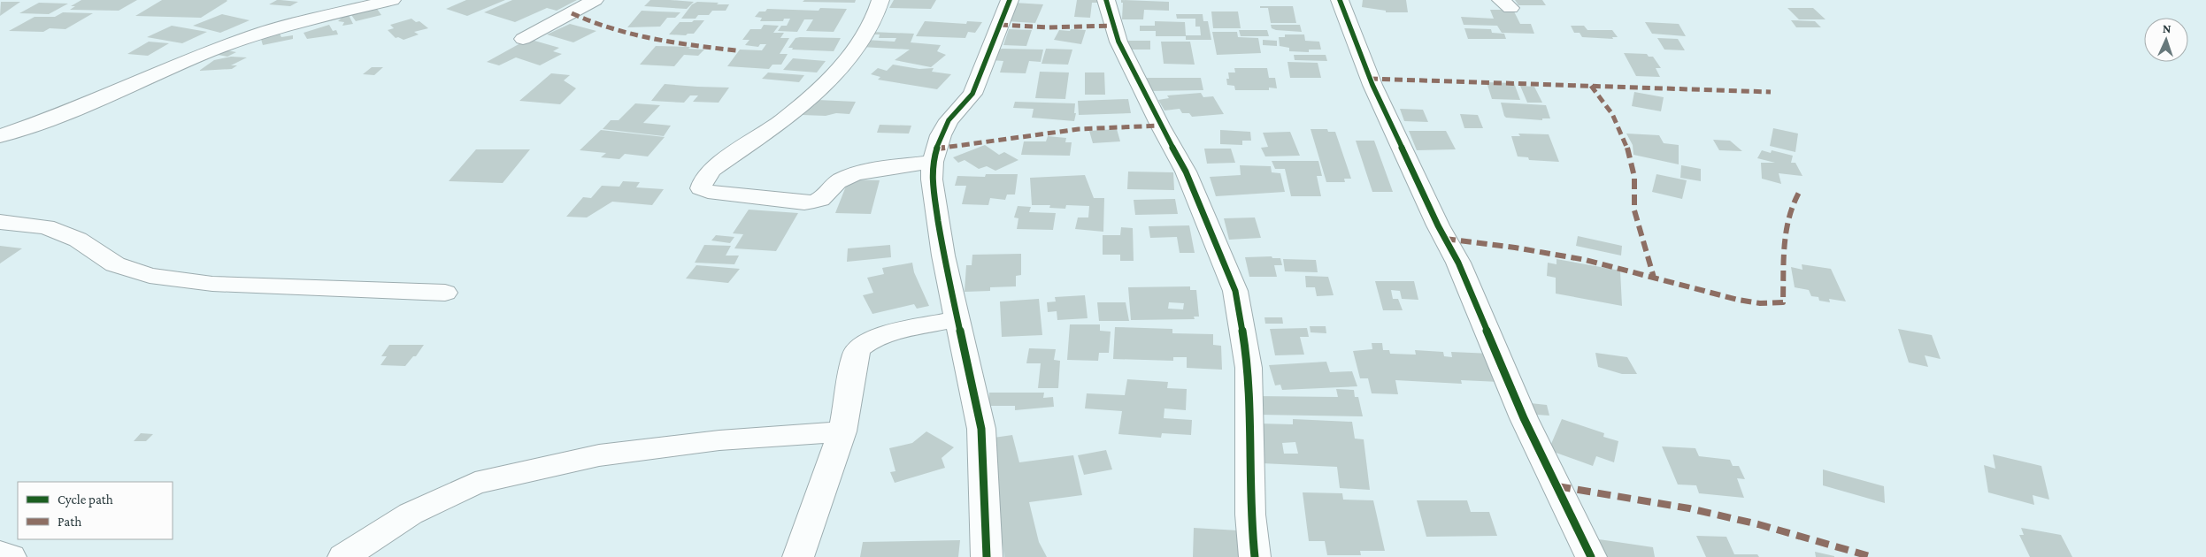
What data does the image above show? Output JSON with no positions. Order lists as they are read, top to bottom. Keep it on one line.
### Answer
{"legend":["Cycle path","Path"],"north":"top"}
